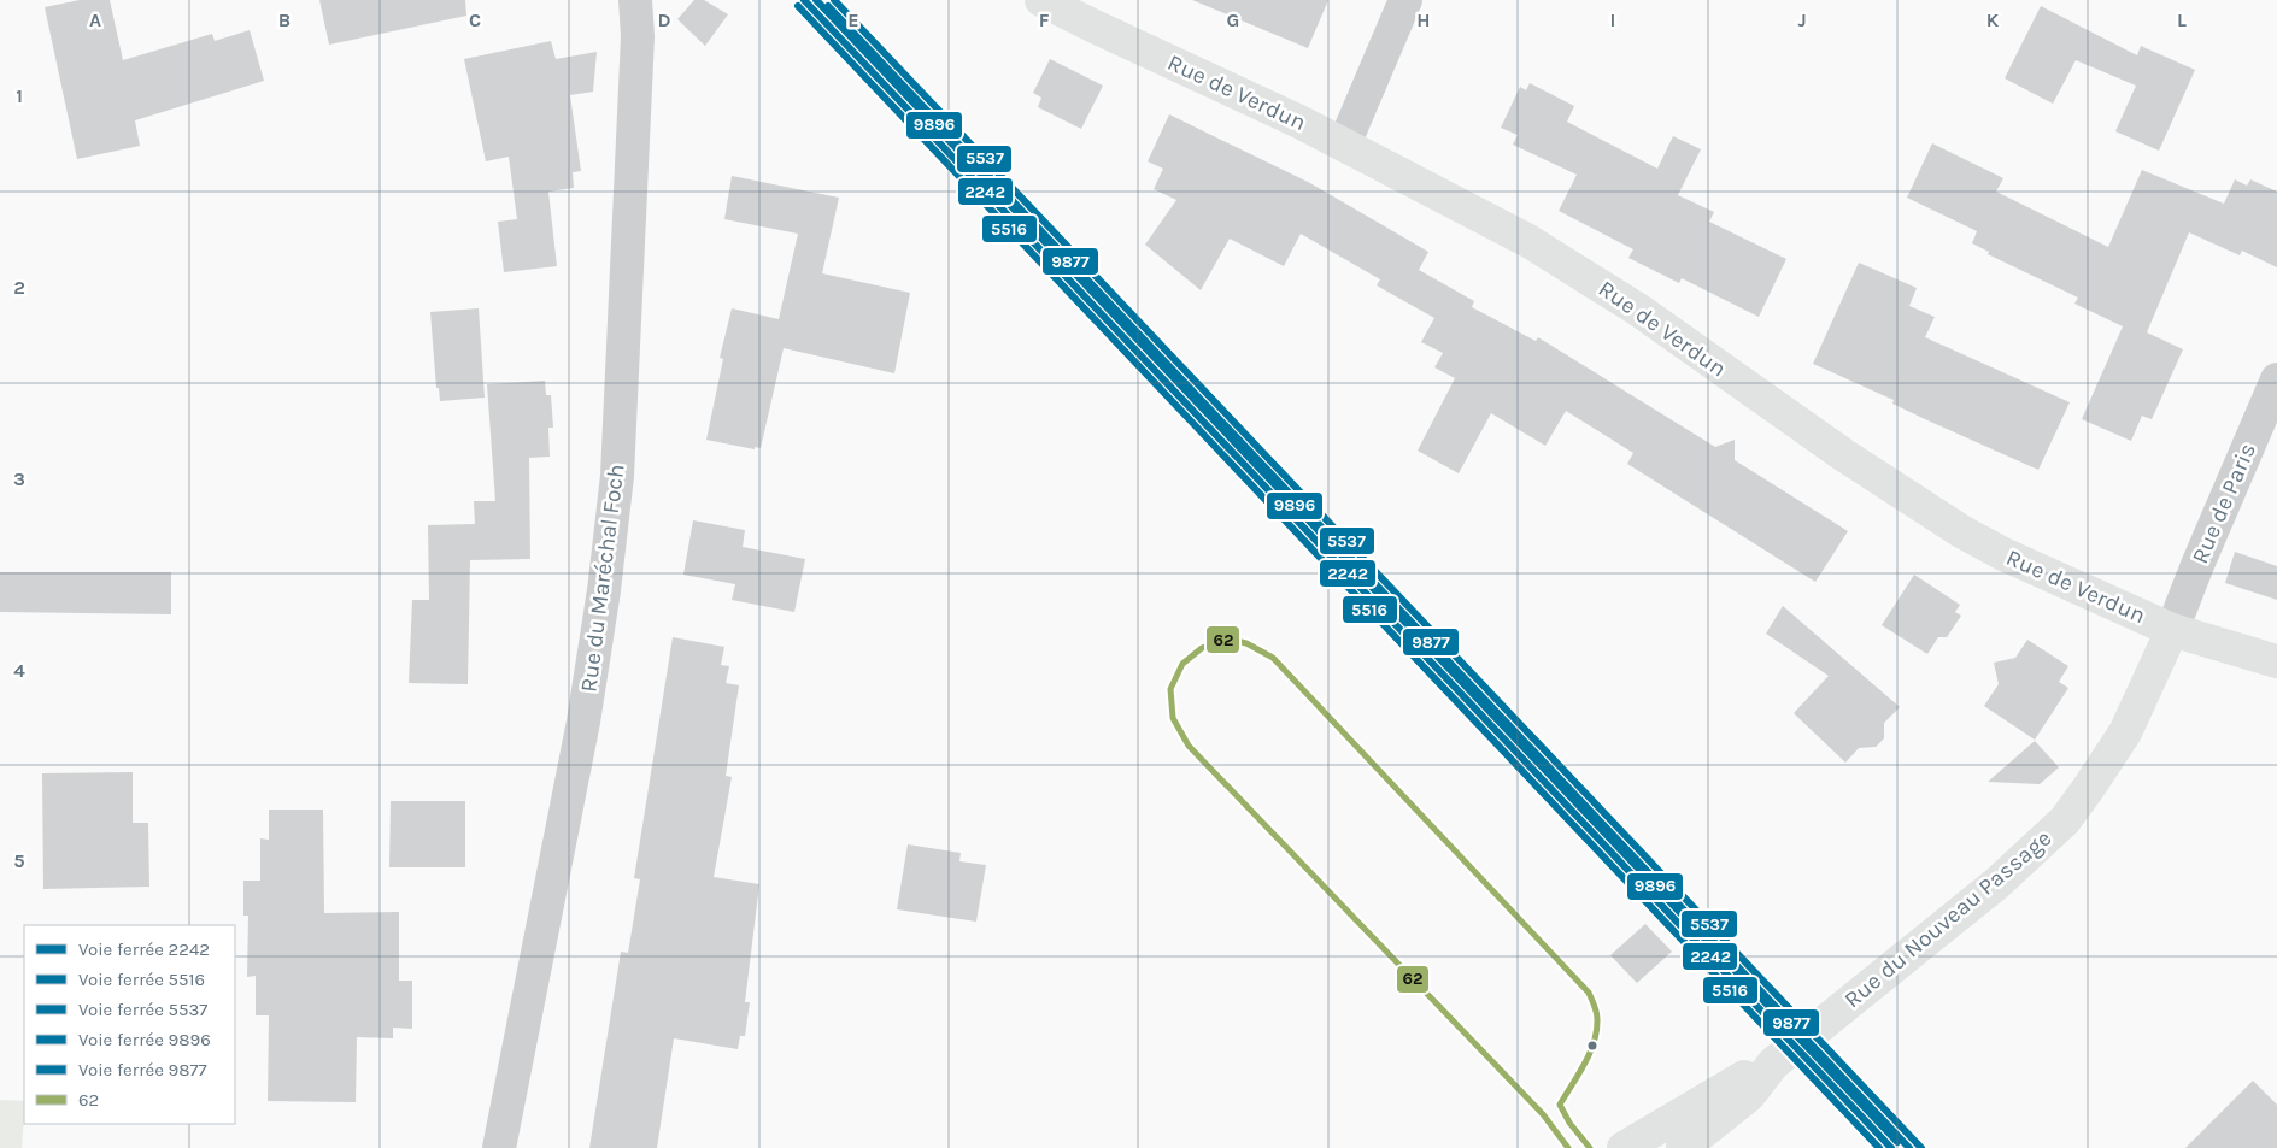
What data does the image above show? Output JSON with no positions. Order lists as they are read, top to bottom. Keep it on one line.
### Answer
{"streets":{"main road":["Rue de Verdun","Rue du Nouveau Passage"],"street":["Rue de Paris","Rue du Maréchal Foch"]},"crossings":[["Rue de Verdun","Rue de Paris"],["Rue de Verdun","Rue du Nouveau Passage"],["Rue de Paris","Rue du Nouveau Passage"]],"lines":["rail line 2242","rail line 5537","rail line 9896","rail line 5516","rail line 9877","transit line 62"],"legend":["Voie ferrée 2242","Voie ferrée 5516","Voie ferrée 5537","Voie ferrée 9896","Voie ferrée 9877","62"],"grid":{"columns":["A","B","C","D","E","F","G","H","I","J","K","L"],"rows":["1","2","3","4","5"]}}
